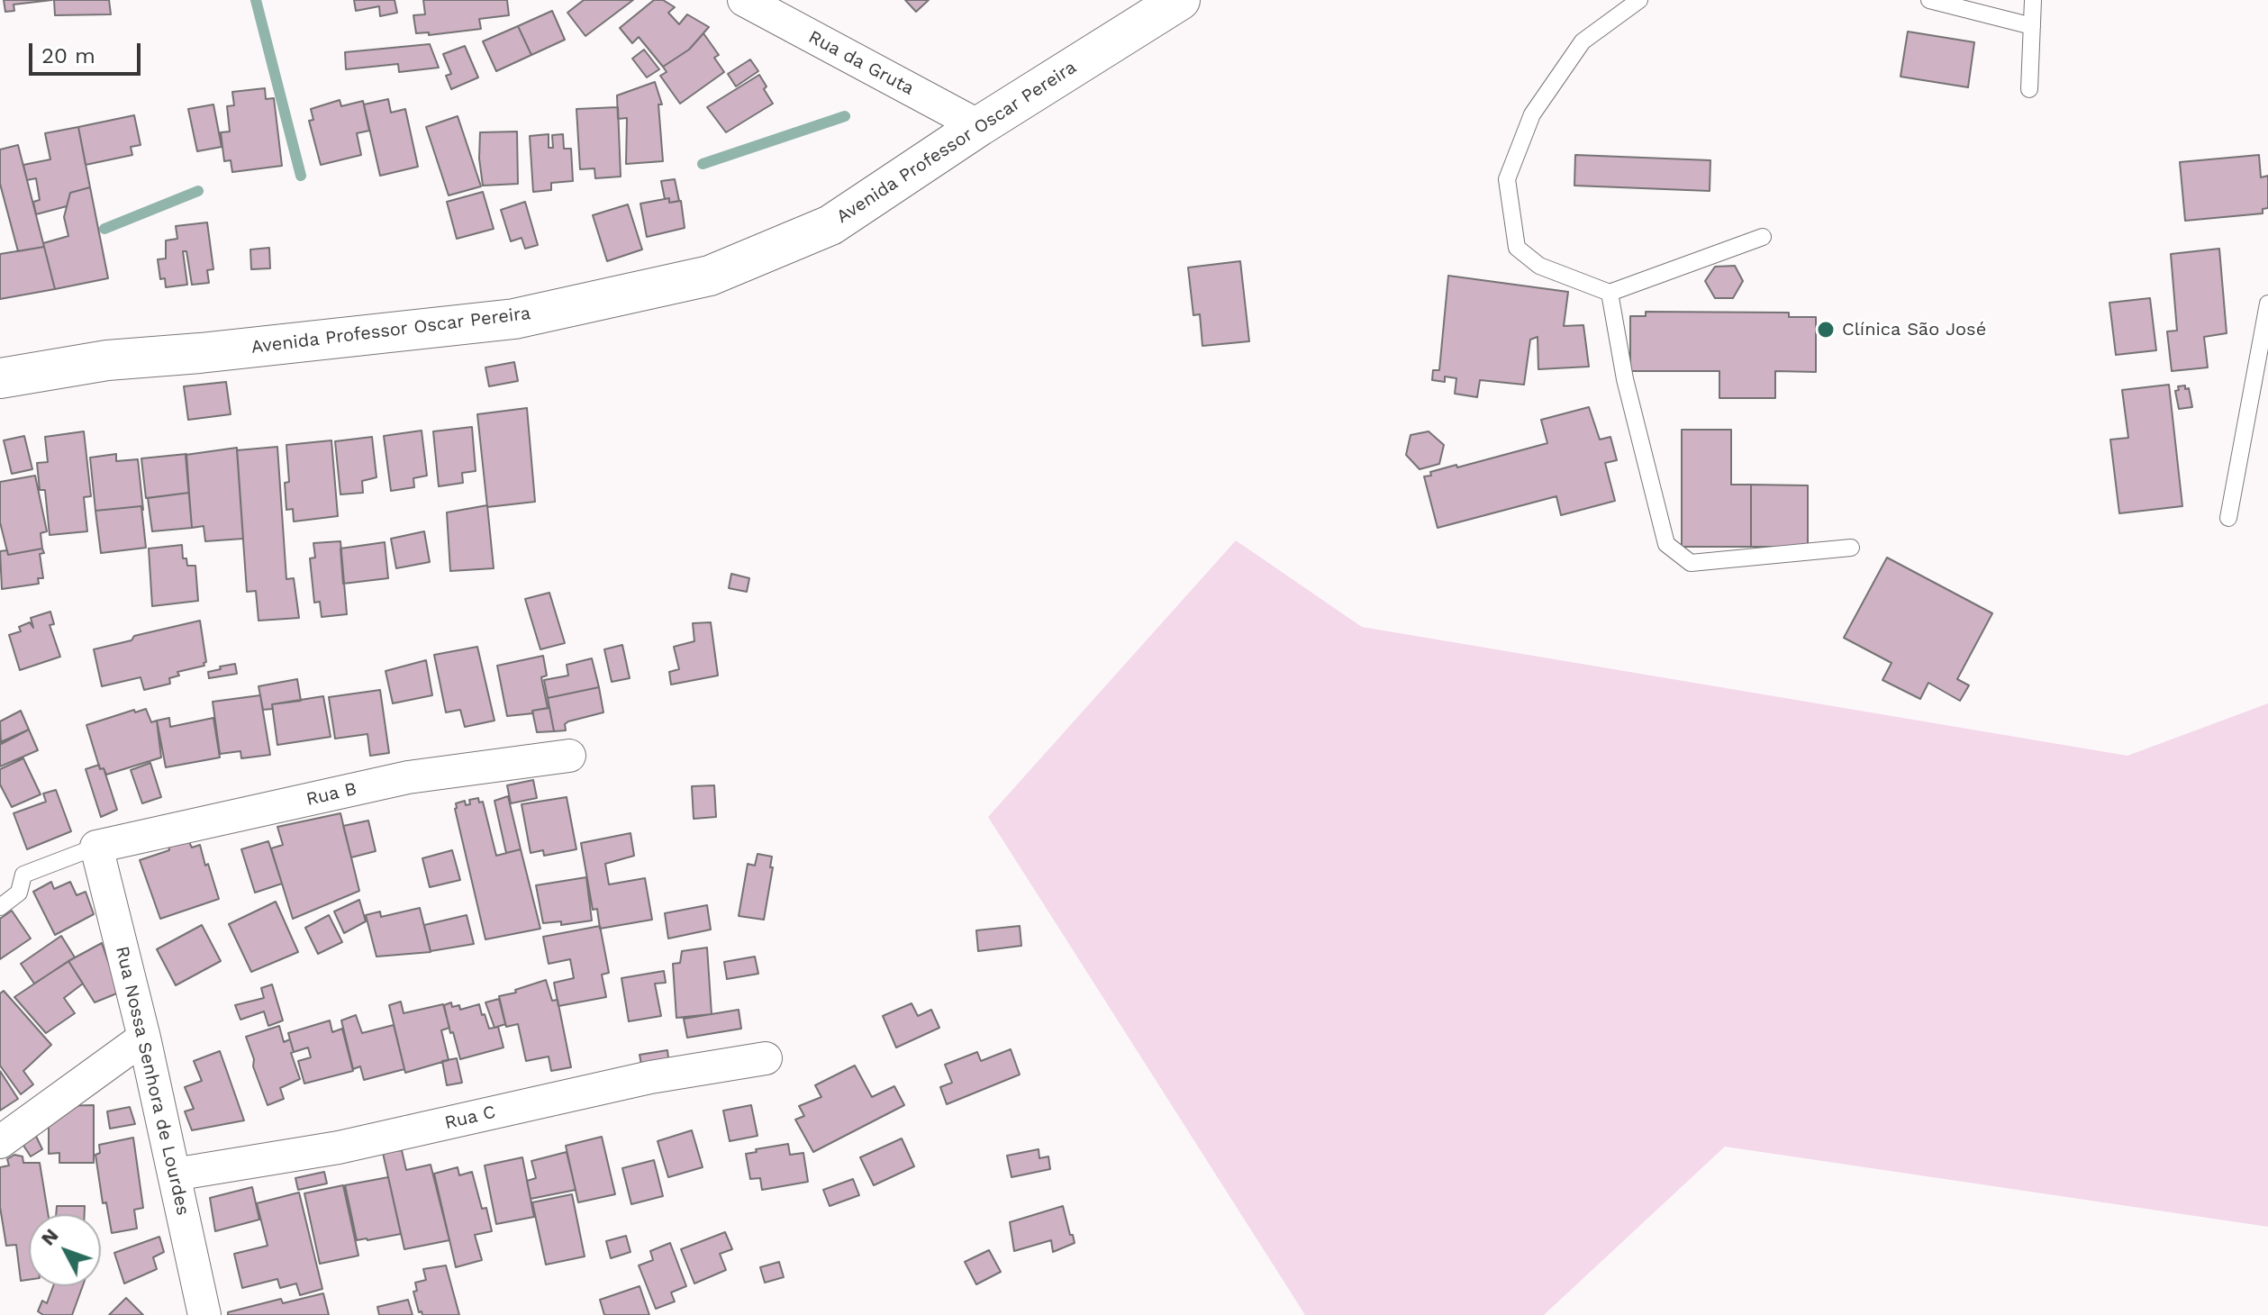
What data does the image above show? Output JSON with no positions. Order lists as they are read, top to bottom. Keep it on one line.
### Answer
{"streets":{"main road":["Avenida Professor Oscar Pereira"],"street":["Rua da Gruta","Rua B","Rua Nossa Senhora de Lourdes","Rua C"]},"crossings":[["Rua da Gruta","Avenida Professor Oscar Pereira"],["Rua B","Rua Nossa Senhora de Lourdes"],["Rua Nossa Senhora de Lourdes","Rua C"]],"places":["Clínica São José"],"scale_bar":"20 m","north":"top left"}
